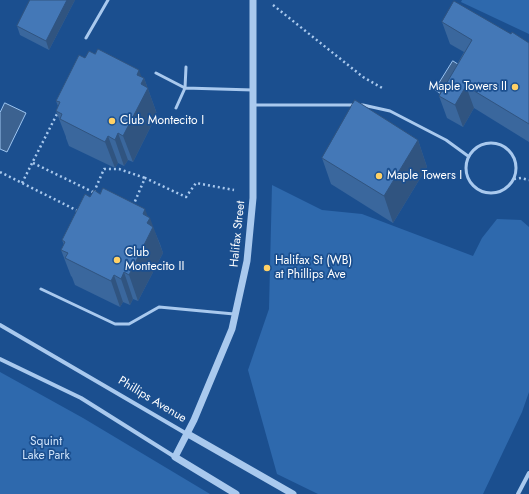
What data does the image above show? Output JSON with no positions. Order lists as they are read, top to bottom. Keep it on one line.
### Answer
{"streets":{"street":["Halifax Street","Phillips Avenue"]},"crossings":[["Halifax Street","Phillips Avenue"]],"parks":["Squint Lake Park"],"places":["Maple Towers II","Club Montecito I","Maple Towers I","Club Montecito II","Halifax St (WB) at Phillips Ave"]}
